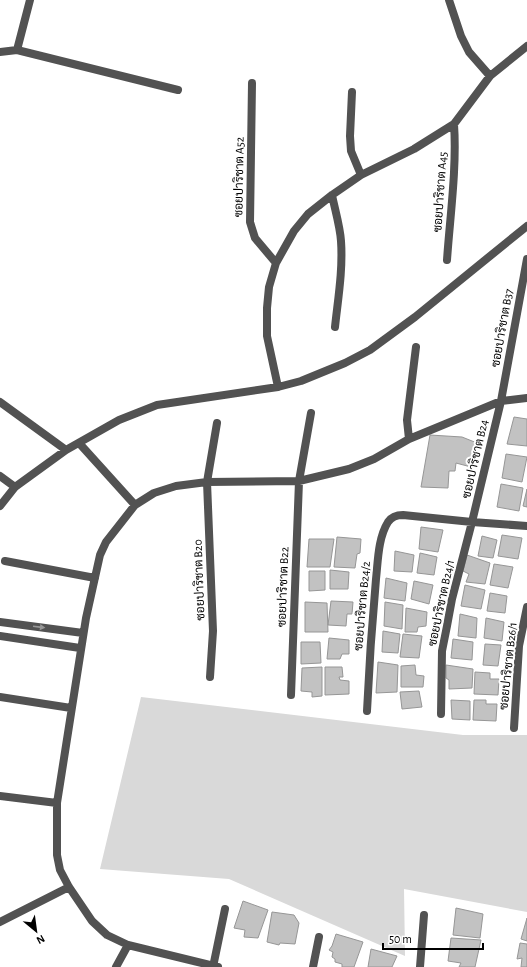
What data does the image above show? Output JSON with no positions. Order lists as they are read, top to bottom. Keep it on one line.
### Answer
{"streets":{"street":["ซอยปาริชาต A52","ซอยปาริชาต A45","ซอยปาริชาต B37","ซอยปาริชาต B24","ซอยปาริชาต B20","ซอยปาริชาต B22","ซอยปาริชาต B24/1","ซอยปาริชาต B24/2","ซอยปาริชาต B26/1"]},"crossings":[["ซอยปาริชาต B37","ซอยปาริชาต B24"],["ซอยปาริชาต B24","ซอยปาริชาต B24/1"],["ซอยปาริชาต B24","ซอยปาริชาต B24/2"],["ซอยปาริชาต B24/1","ซอยปาริชาต B24/2"]],"scale_bar":"50 m","north":"bottom right"}
